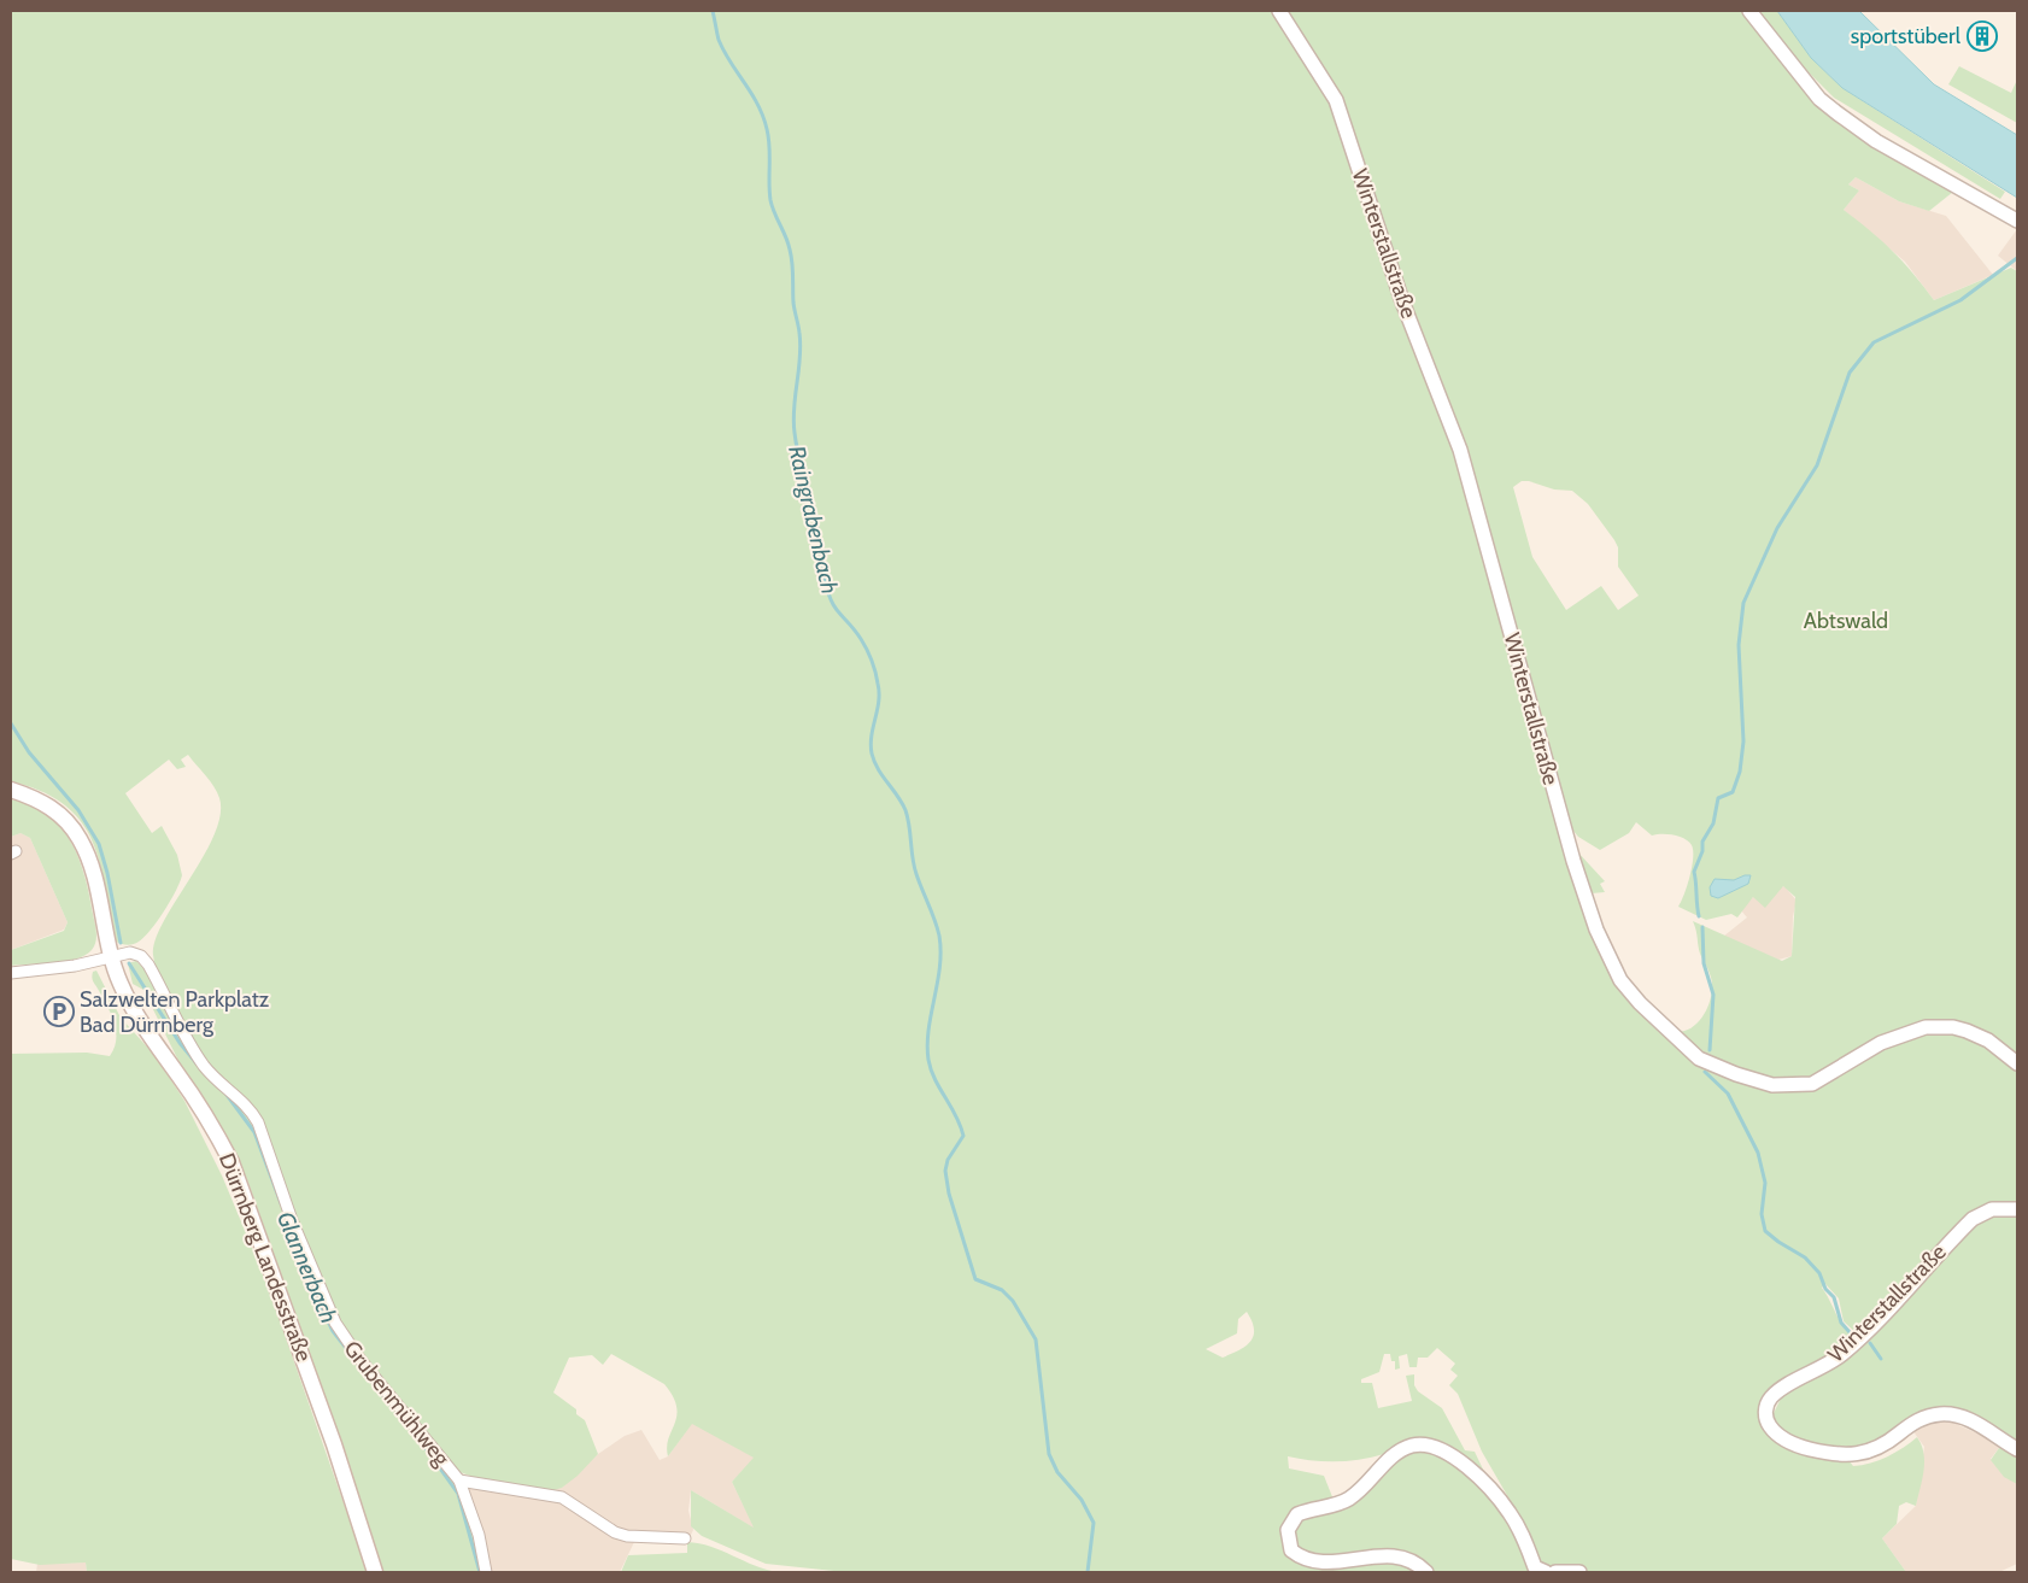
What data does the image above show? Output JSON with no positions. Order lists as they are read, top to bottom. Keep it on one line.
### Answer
{"streets":{"main road":["Dürrnberg Landesstraße"],"street":["Winterstallstraße","Grubenmühlweg"]},"crossings":[["Dürrnberg Landesstraße","Grubenmühlweg"]],"water":["Raingrabenbach","Glannerbach"],"parks":["Abtswald"],"places":{"building":["sportstüberl"],"parking":["Salzwelten Parkplatz Bad Dürrnberg"]}}
